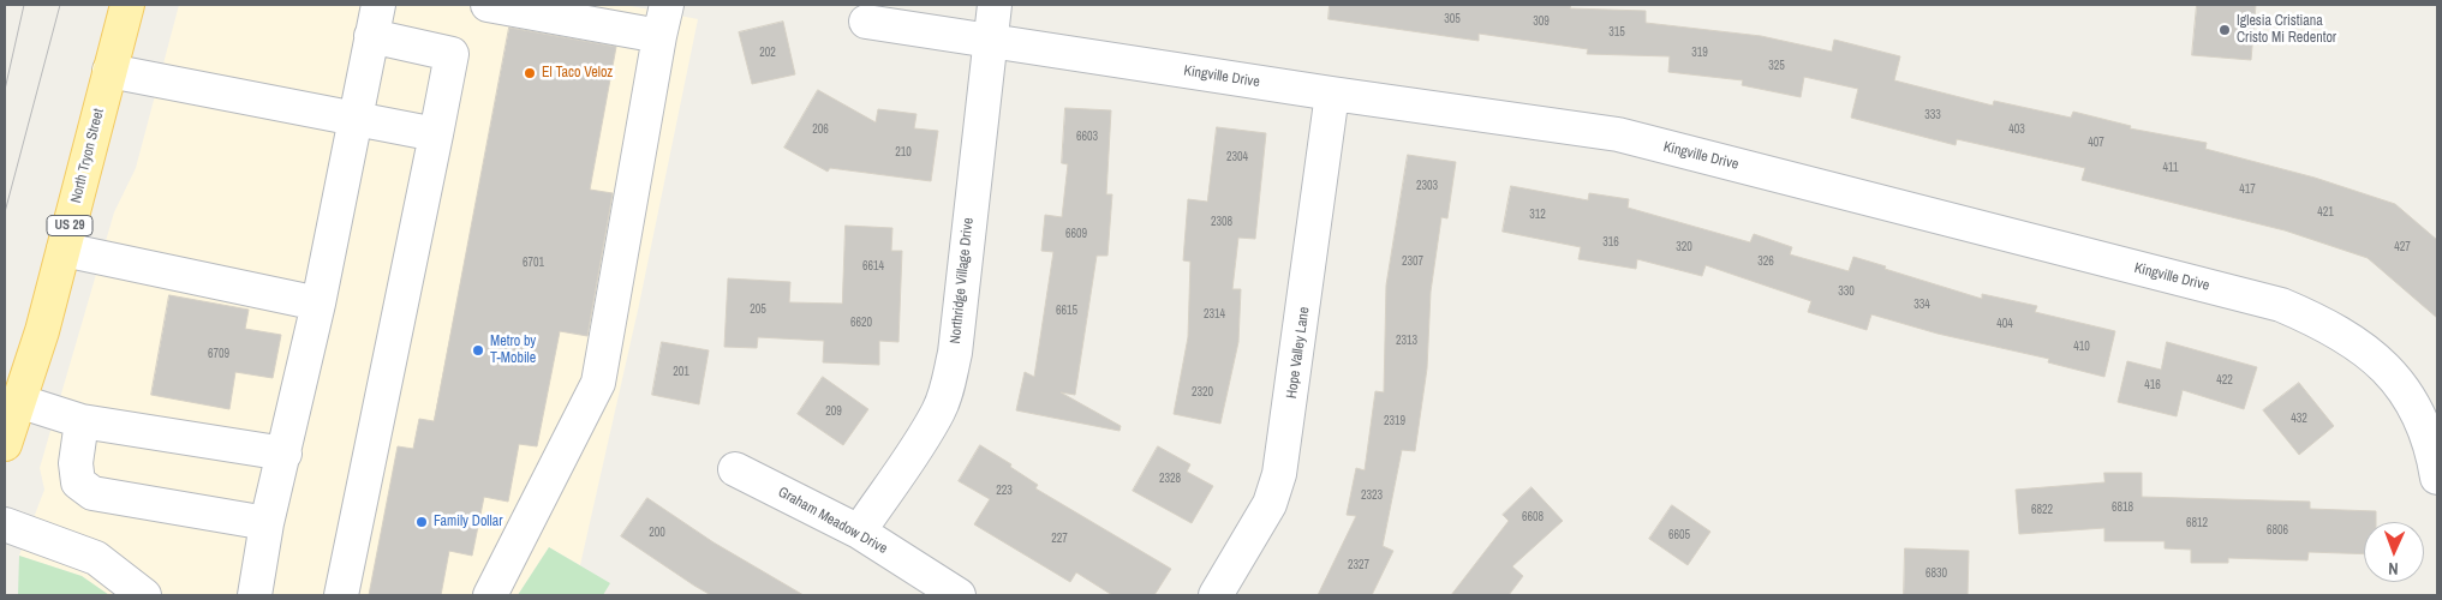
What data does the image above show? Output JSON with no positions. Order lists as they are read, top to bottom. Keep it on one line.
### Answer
{"streets":{"main road":["North Tryon Street","US 29"],"street":["Kingville Drive","Northridge Village Drive","Hope Valley Lane","Graham Meadow Drive"]},"crossings":[["Kingville Drive","Northridge Village Drive"],["Kingville Drive","Hope Valley Lane"],["Northridge Village Drive","Graham Meadow Drive"]],"places":["Iglesia Cristiana Cristo Mi Redentor","El Taco Veloz","Metro by T-Mobile","Family Dollar"],"house_numbers":["305","309","315","202","319","325","333","206","403","6603","407","210","2304","411","2303","417","421","312","2308","6609","316","320","427","2307","326","6701","6614","330","334","205","6615","2314","6620","404","2313","410","6709","201","422","416","2320","209","432","2319","2328","223","2323","6818","6822","6608","6812","6806","200","6605","227","2327","6830"],"north":"bottom"}
